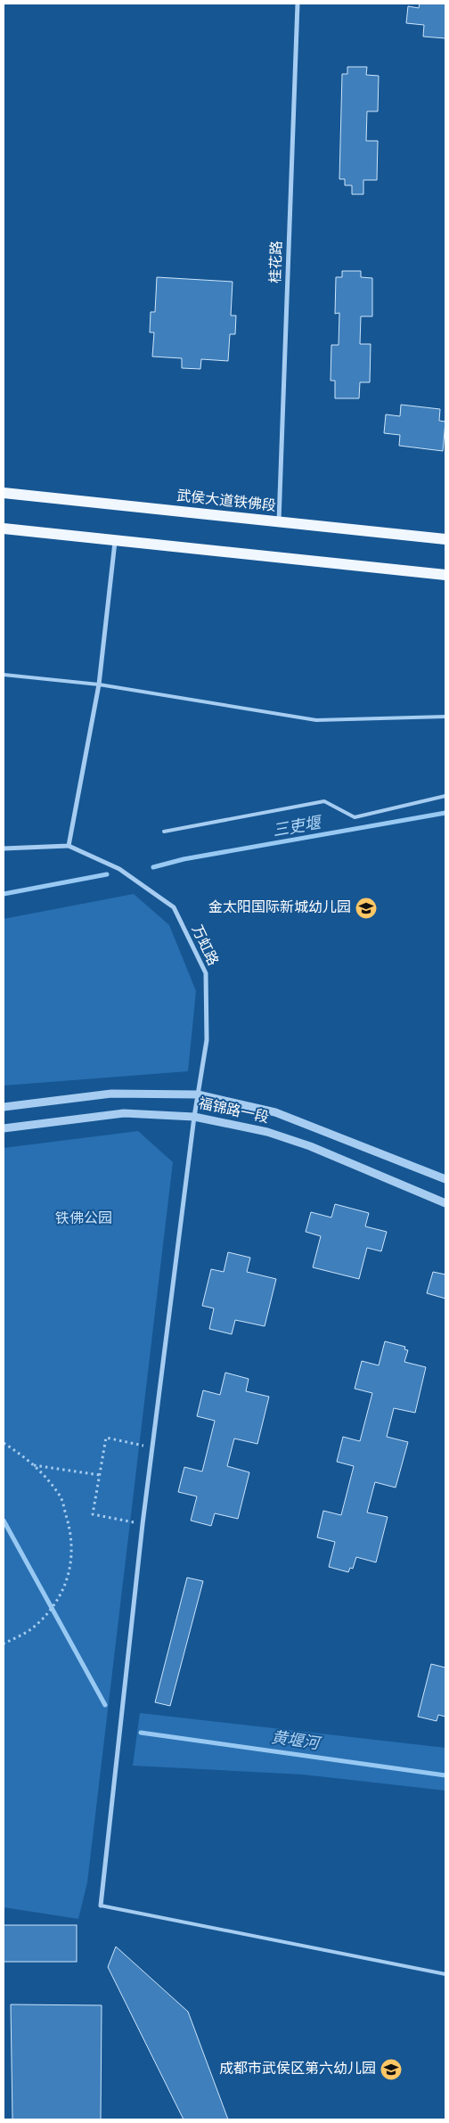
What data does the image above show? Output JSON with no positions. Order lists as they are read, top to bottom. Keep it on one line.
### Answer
{"streets":{"main road":["武侯大道铁佛段"],"street":["桂花路","万虹路","福锦路一段"]},"crossings":[["桂花路","武侯大道铁佛段"],["万虹路","福锦路一段"]],"water":["三吏堰","黄堰河"],"parks":["铁佛公园"],"places":{"school or university":["金太阳国际新城幼儿园","成都市武侯区第六幼儿园"]}}
